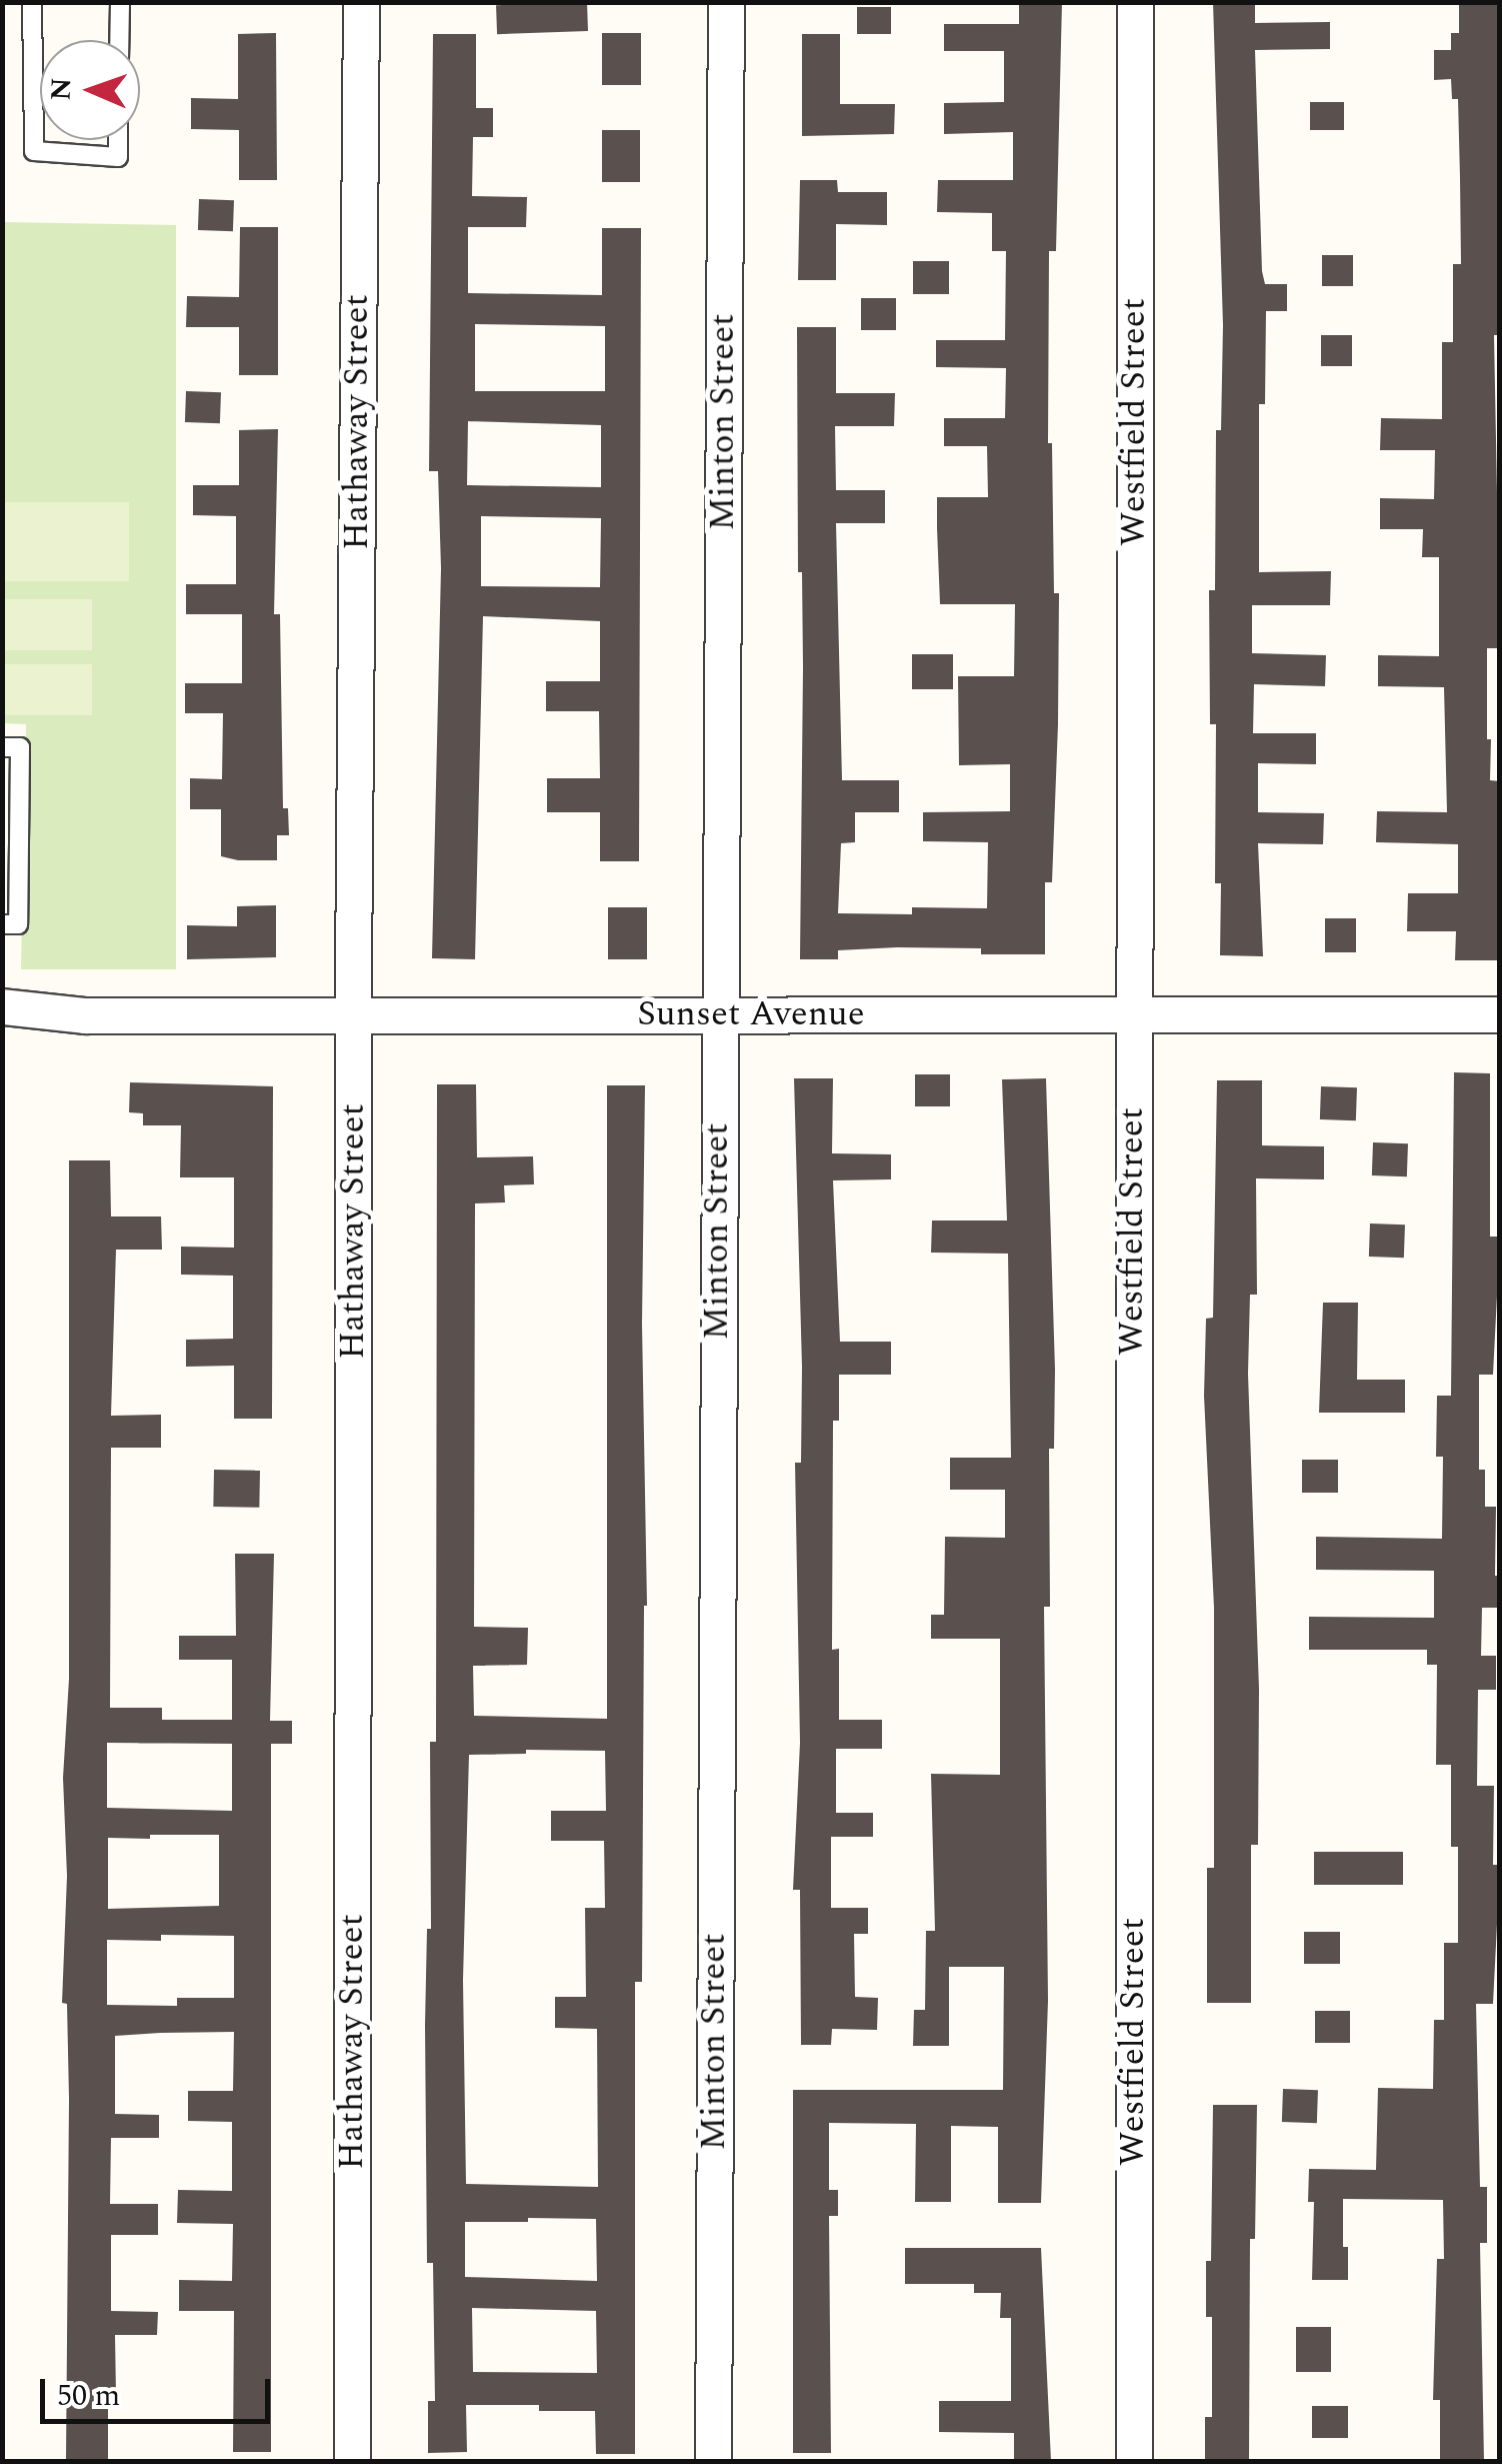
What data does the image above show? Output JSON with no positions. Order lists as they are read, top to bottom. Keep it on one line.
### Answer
{"streets":{"street":["Hathaway Street","Minton Street","Westfield Street","Sunset Avenue"]},"crossings":[["Hathaway Street","Sunset Avenue"],["Minton Street","Sunset Avenue"],["Westfield Street","Sunset Avenue"]],"scale_bar":"50 m","north":"left"}
